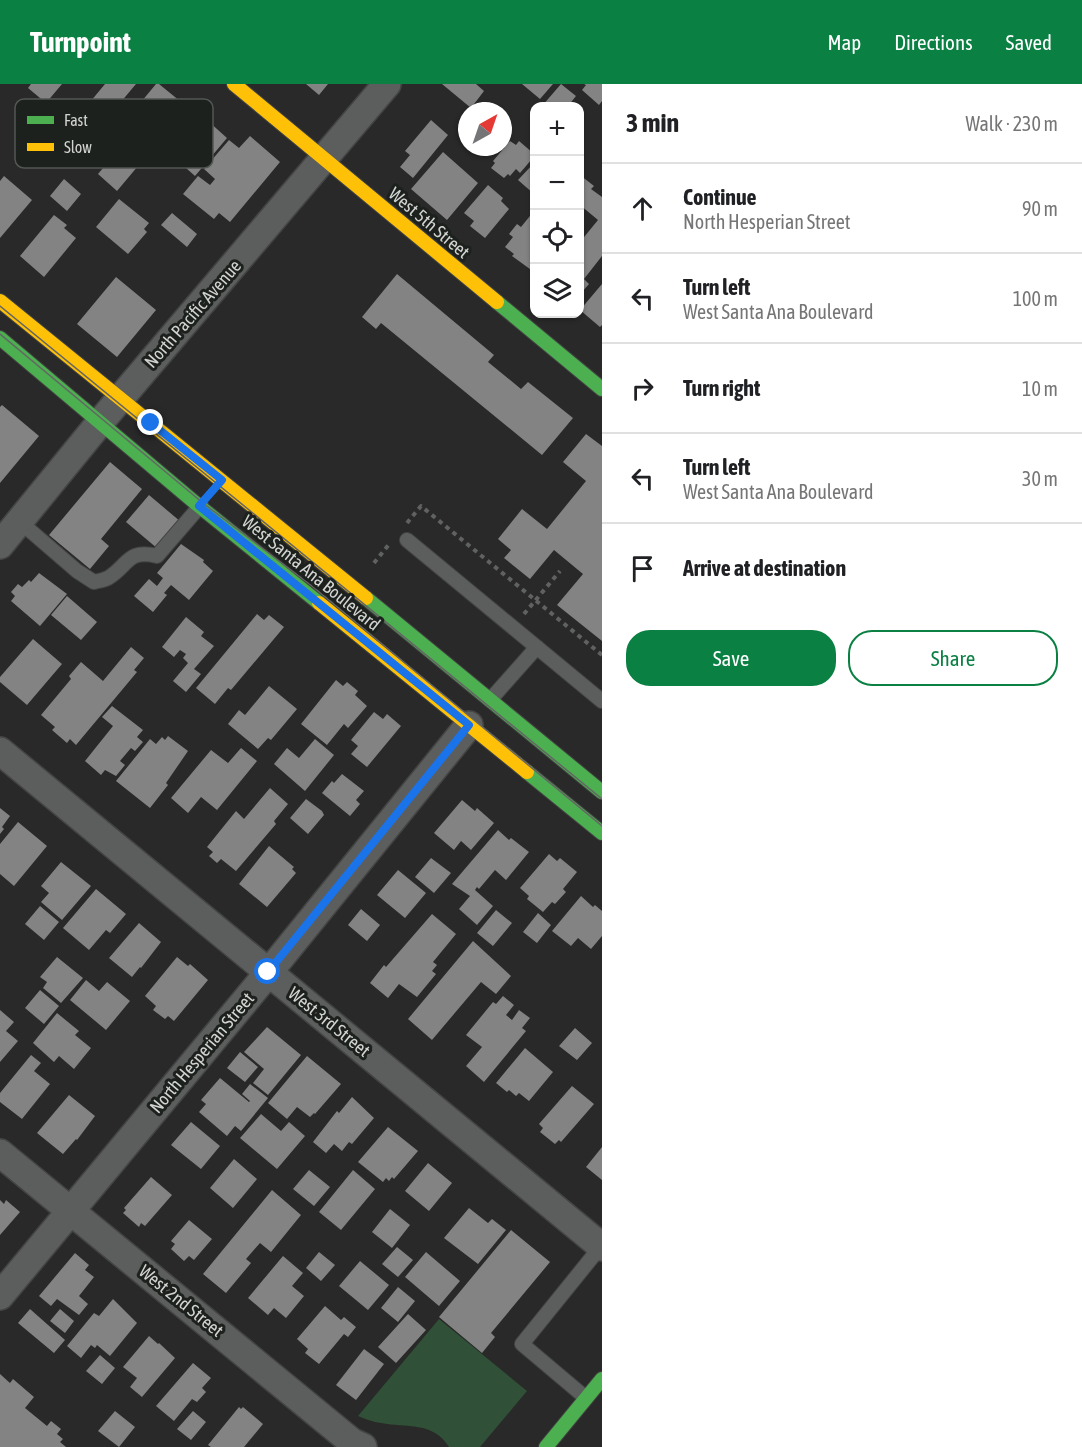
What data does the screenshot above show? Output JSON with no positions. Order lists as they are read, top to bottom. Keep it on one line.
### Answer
{"streets":{"main road":["West 5th Street","West Santa Ana Boulevard"],"street":["North Pacific Avenue","West 3rd Street","North Hesperian Street","West 2nd Street"]},"crossings":[["West 5th Street","North Pacific Avenue"],["North Pacific Avenue","West Santa Ana Boulevard"],["West Santa Ana Boulevard","North Hesperian Street"],["West 3rd Street","North Hesperian Street"],["North Hesperian Street","West 2nd Street"]],"legend":["Fast","Slow"],"north":"top right","page":{"header":"Turnpoint","nav":["Map","Directions","Saved"],"heading":["3 min","Walk · 230 m"],"map_buttons":["+","−"],"list":[["Continue","North Hesperian Street","90 m"],["Turn left","West Santa Ana Boulevard","100 m"],["Turn right","10 m"],["Turn left","West Santa Ana Boulevard","30 m"],"Arrive at destination"],"buttons":["Save","Share"]}}
